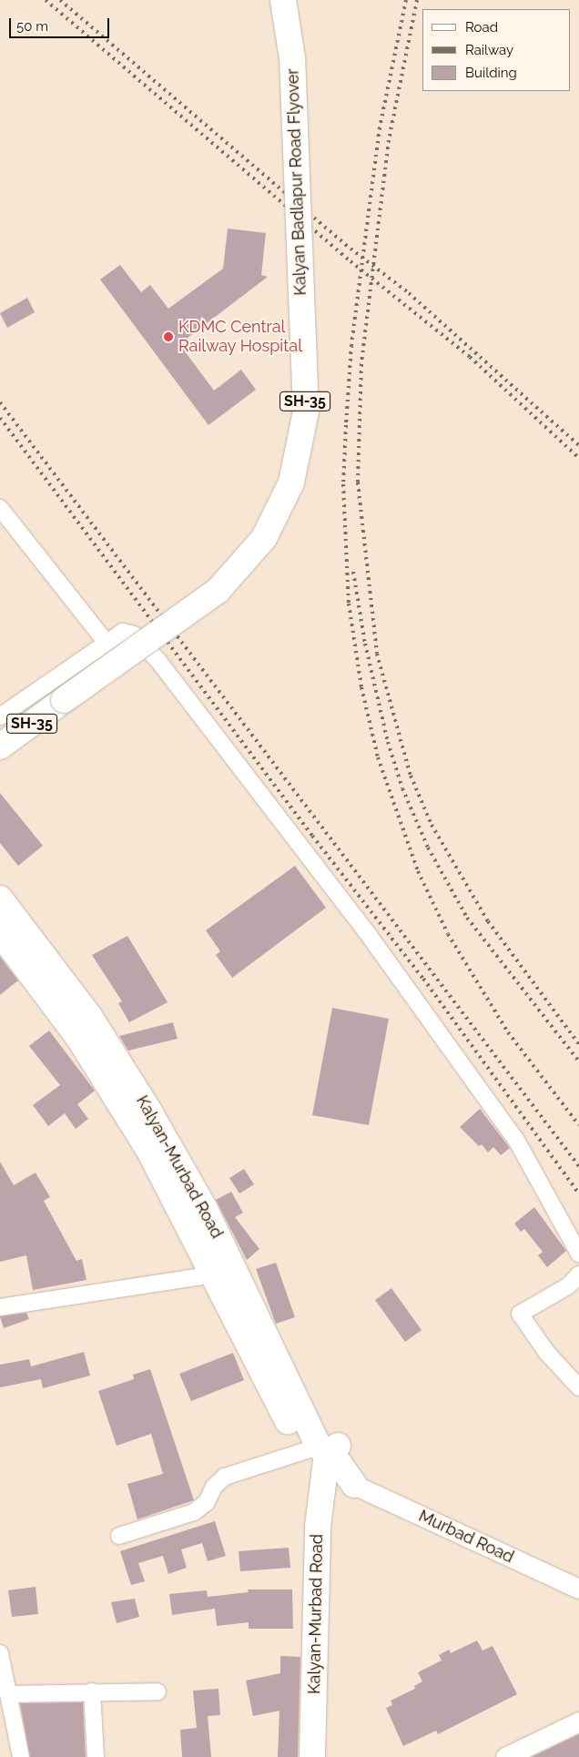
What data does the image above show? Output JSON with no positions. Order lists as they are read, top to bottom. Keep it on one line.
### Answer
{"streets":{"main road":["Kalyan Badlapur Road Flyover","SH-35","Kalyan-Murbad Road"],"street":["Murbad Road"]},"crossings":[["Kalyan-Murbad Road","Murbad Road"]],"places":["KDMC Central Railway Hospital"],"legend":["Road","Railway","Building"],"scale_bar":"50 m"}
